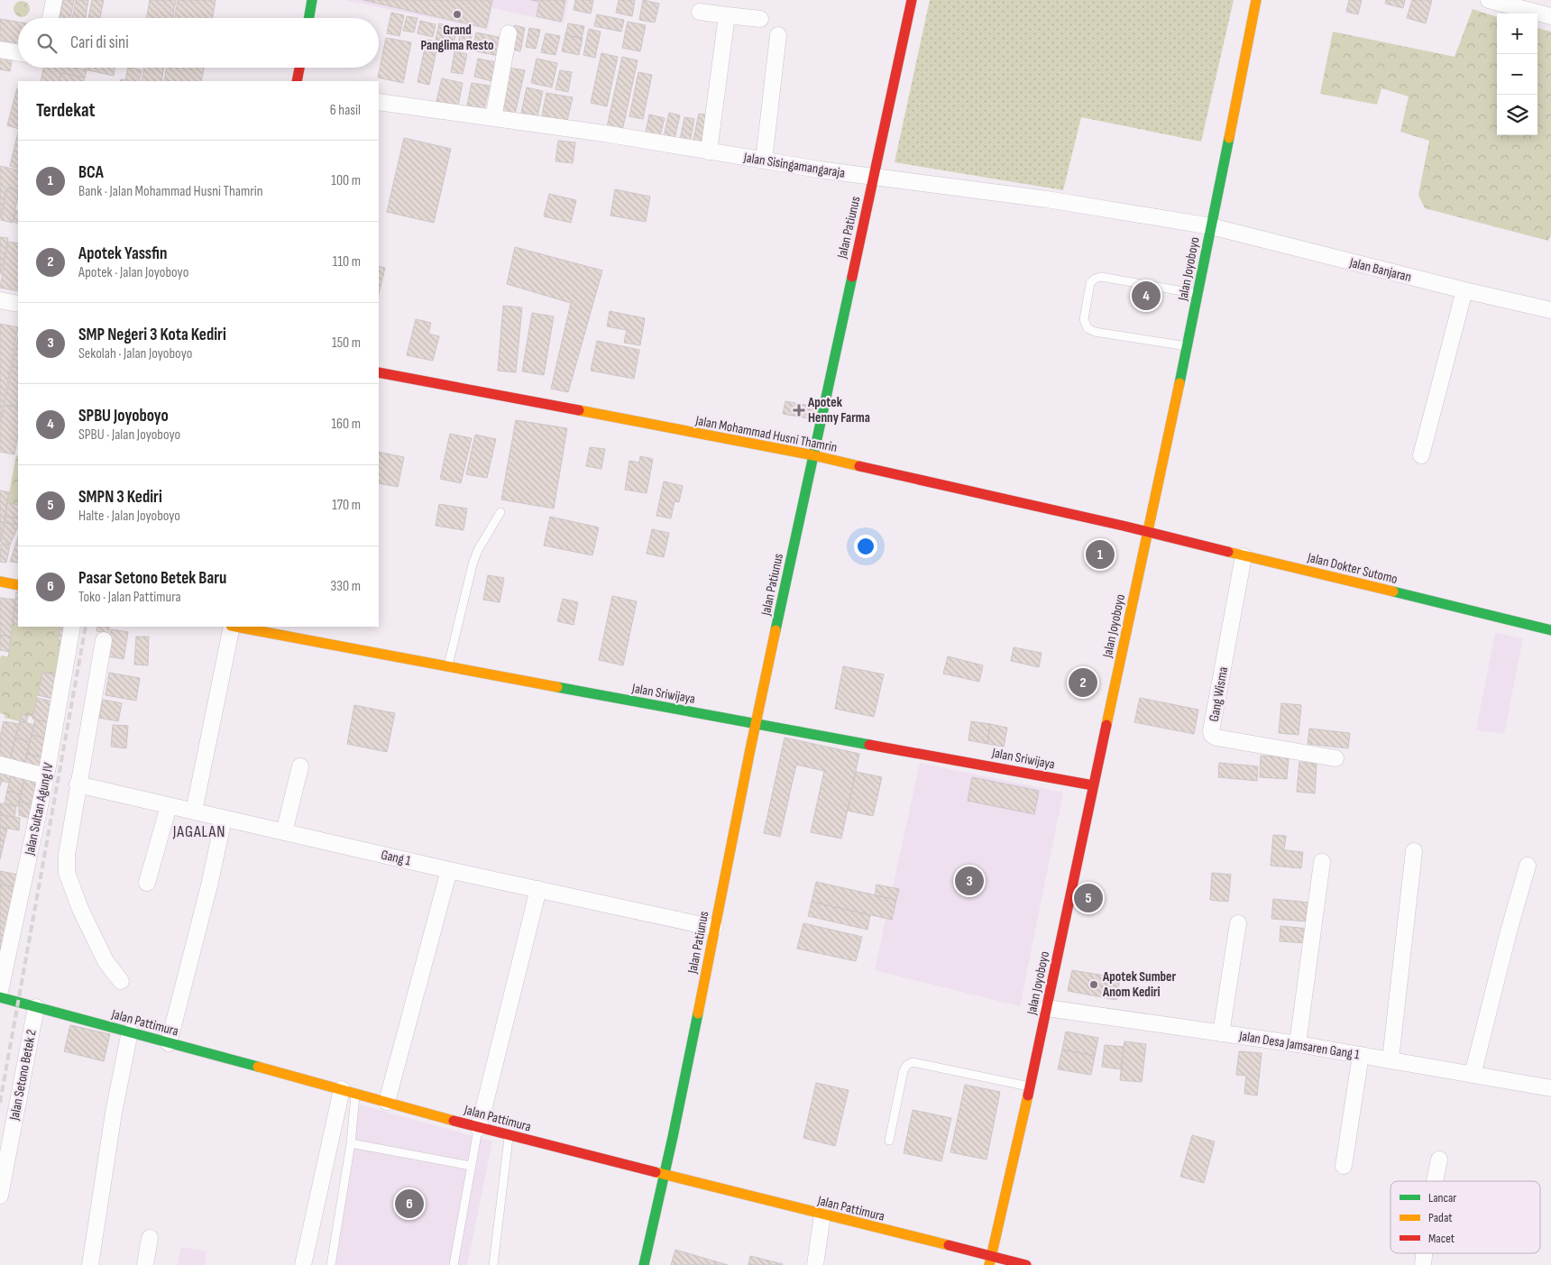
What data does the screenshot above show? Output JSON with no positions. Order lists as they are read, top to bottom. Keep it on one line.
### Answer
{"streets":{"street":["Jalan Sisingamangaraja","Jalan Patiunus","Jalan Joyoboyo","Jalan Banjaran","Jalan Mohammad Husni Thamrin","Jalan Dokter Sutomo","Jalan Sriwijaya","Gang Wisma","Jalan Sultan Agung IV","Gang 1","Jalan Pattimura","Jalan Desa Jamsaren Gang 1","Jalan Setono Betek 2"]},"crossings":[["Jalan Sisingamangaraja","Jalan Patiunus"],["Jalan Sisingamangaraja","Jalan Joyoboyo"],["Jalan Sisingamangaraja","Jalan Banjaran"],["Jalan Patiunus","Jalan Mohammad Husni Thamrin"],["Jalan Patiunus","Jalan Sriwijaya"],["Jalan Patiunus","Gang 1"],["Jalan Patiunus","Jalan Pattimura"],["Jalan Joyoboyo","Jalan Banjaran"],["Jalan Joyoboyo","Jalan Mohammad Husni Thamrin"],["Jalan Joyoboyo","Jalan Dokter Sutomo"],["Jalan Joyoboyo","Jalan Sriwijaya"],["Jalan Joyoboyo","Jalan Pattimura"],["Jalan Joyoboyo","Jalan Desa Jamsaren Gang 1"],["Jalan Mohammad Husni Thamrin","Jalan Dokter Sutomo"],["Jalan Dokter Sutomo","Gang Wisma"],["Jalan Pattimura","Jalan Setono Betek 2"]],"districts":["JAGALAN"],"places":{"other":["Grand Panglima Resto","Apotek Sumber Anom Kediri"],"health":["Apotek Henny Farma"]},"legend":["Lancar","Padat","Macet"],"page":{"map_buttons":["+","−"],"search":"Cari di sini","heading":["Terdekat","6 hasil"],"list":[{"mark":"1","name":"BCA","note":"Bank · Jalan Mohammad Husni Thamrin","value":"100 m"},{"mark":"2","name":"Apotek Yassfin","note":"Apotek · Jalan Joyoboyo","value":"110 m"},{"mark":"3","name":"SMP Negeri 3 Kota Kediri","note":"Sekolah · Jalan Joyoboyo","value":"150 m"},{"mark":"4","name":"SPBU Joyoboyo","note":"SPBU · Jalan Joyoboyo","value":"160 m"},{"mark":"5","name":"SMPN 3 Kediri","note":"Halte · Jalan Joyoboyo","value":"170 m"},{"mark":"6","name":"Pasar Setono Betek Baru","note":"Toko · Jalan Pattimura","value":"330 m"}],"pins":["4","1","2","3","5","6"]}}
